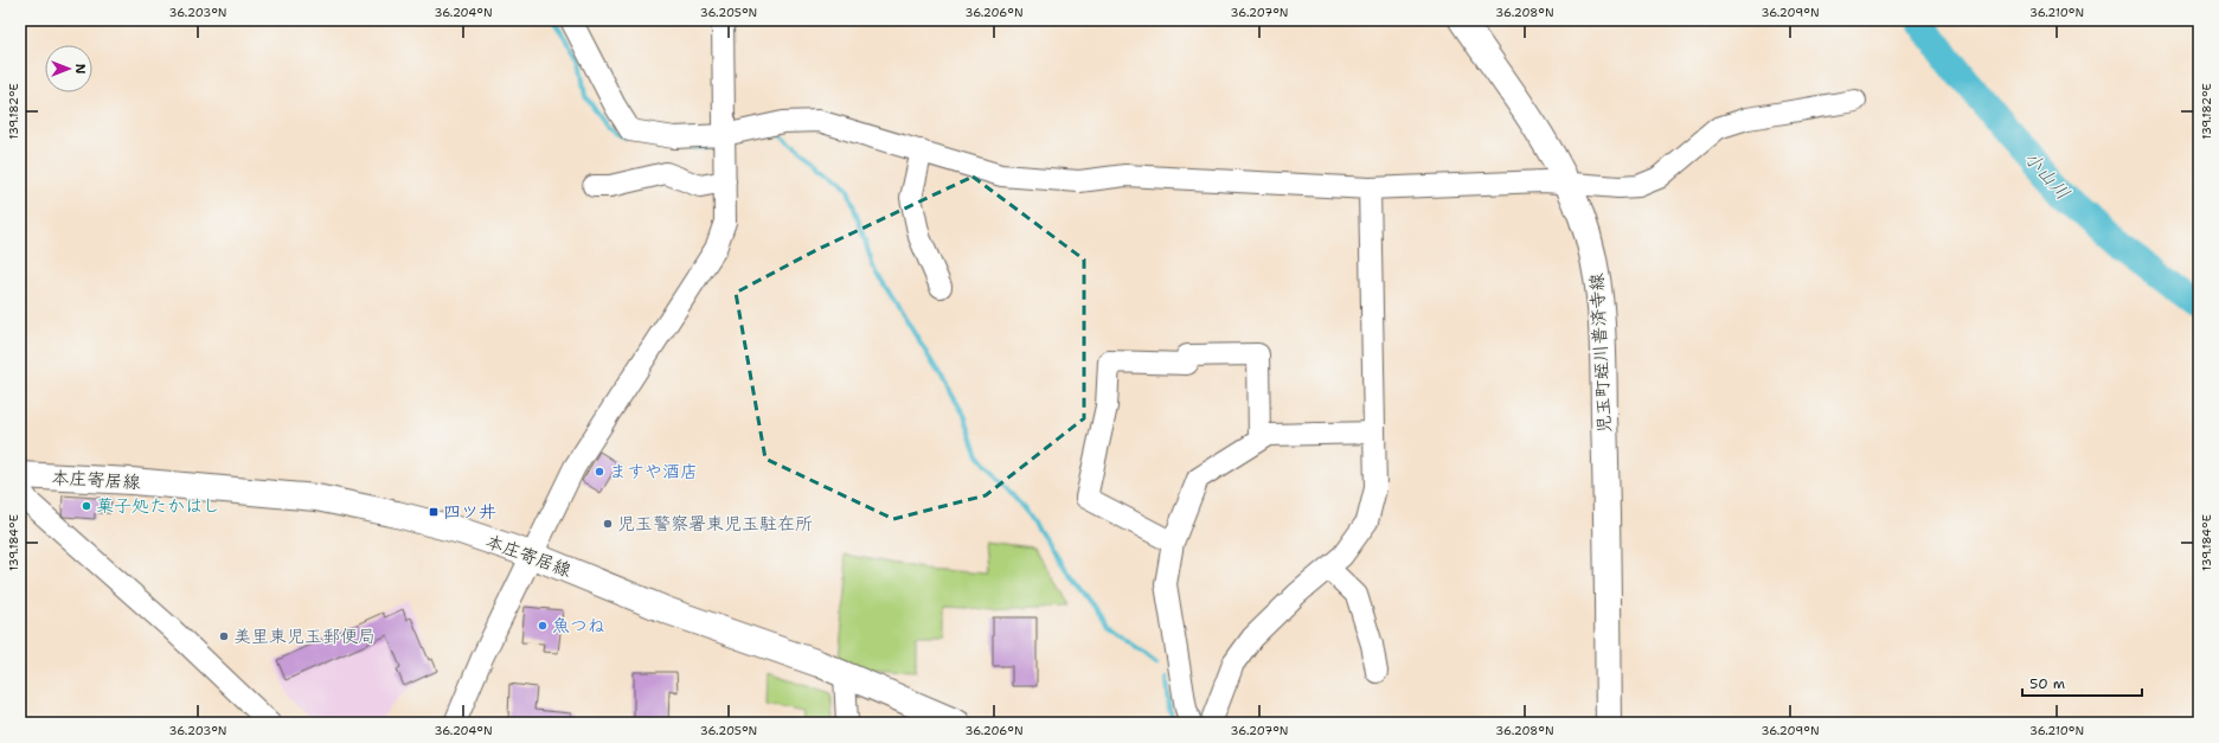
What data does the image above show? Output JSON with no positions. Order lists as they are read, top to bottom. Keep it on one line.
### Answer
{"streets":{"main road":["児玉町蛭川普済寺線","本庄寄居線"]},"water":["小山川"],"places":{"other":["ますや酒店","菓子処たかはし","児玉警察署東児玉駐在所","魚つね","美里東児玉郵便局"],"transit":["四ツ井"]},"scale_bar":"50 m","north":"right","coordinates":["36.203°N","36.204°N","36.205°N","36.206°N","36.207°N","36.208°N","36.209°N","36.210°N","139.182°E","139.184°E"]}
